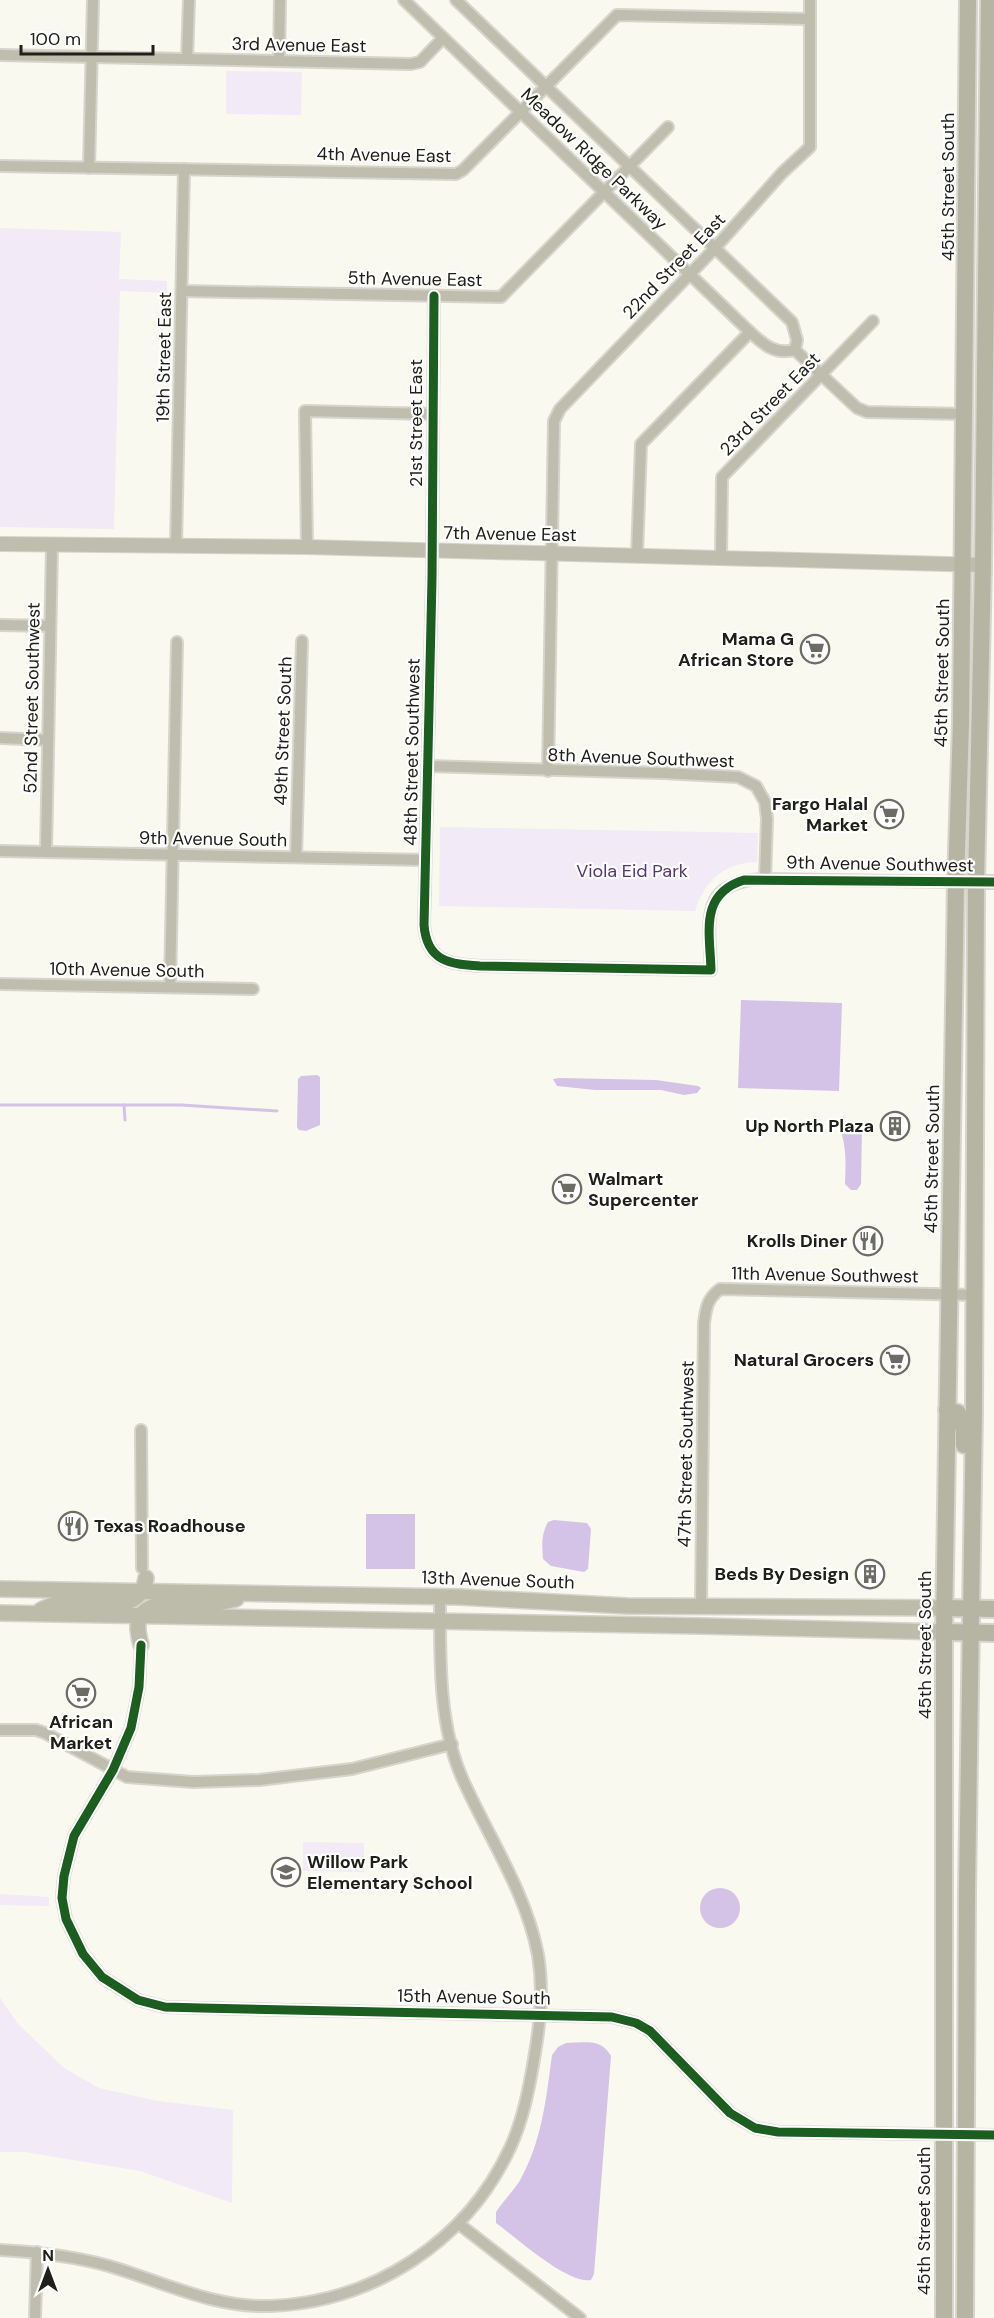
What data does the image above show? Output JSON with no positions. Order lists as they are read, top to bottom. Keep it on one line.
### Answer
{"streets":{"main road":["45th Street South","13th Avenue South"],"street":["3rd Avenue East","4th Avenue East","Meadow Ridge Parkway","22nd Street East","5th Avenue East","19th Street East","23rd Street East","21st Street East","7th Avenue East","52nd Street Southwest","49th Street South","48th Street Southwest","8th Avenue Southwest","9th Avenue South","9th Avenue Southwest","10th Avenue South","11th Avenue Southwest","47th Street Southwest","15th Avenue South"]},"crossings":[["3rd Avenue East","Meadow Ridge Parkway"],["4th Avenue East","Meadow Ridge Parkway"],["4th Avenue East","22nd Street East"],["4th Avenue East","19th Street East"],["Meadow Ridge Parkway","22nd Street East"],["Meadow Ridge Parkway","5th Avenue East"],["45th Street South","7th Avenue East"],["45th Street South","9th Avenue Southwest"],["45th Street South","11th Avenue Southwest"],["45th Street South","13th Avenue South"],["45th Street South","15th Avenue South"],["22nd Street East","7th Avenue East"],["22nd Street East","8th Avenue Southwest"],["5th Avenue East","19th Street East"],["5th Avenue East","21st Street East"],["19th Street East","7th Avenue East"],["23rd Street East","7th Avenue East"],["21st Street East","7th Avenue East"],["21st Street East","48th Street Southwest"],["7th Avenue East","52nd Street Southwest"],["7th Avenue East","48th Street Southwest"],["52nd Street Southwest","9th Avenue South"],["49th Street South","9th Avenue South"],["48th Street Southwest","8th Avenue Southwest"],["48th Street Southwest","9th Avenue South"],["48th Street Southwest","9th Avenue Southwest"],["8th Avenue Southwest","9th Avenue Southwest"],["11th Avenue Southwest","47th Street Southwest"],["47th Street Southwest","13th Avenue South"]],"parks":["Viola Eid Park"],"places":{"supermarket":["Mama G African Store","Fargo Halal Market","Walmart Supercenter","Natural Grocers","African Market"],"building":["Up North Plaza","Beds By Design"],"restaurant":["Krolls Diner","Texas Roadhouse"],"school or university":["Willow Park Elementary School"]},"scale_bar":"100 m","north":"top"}
